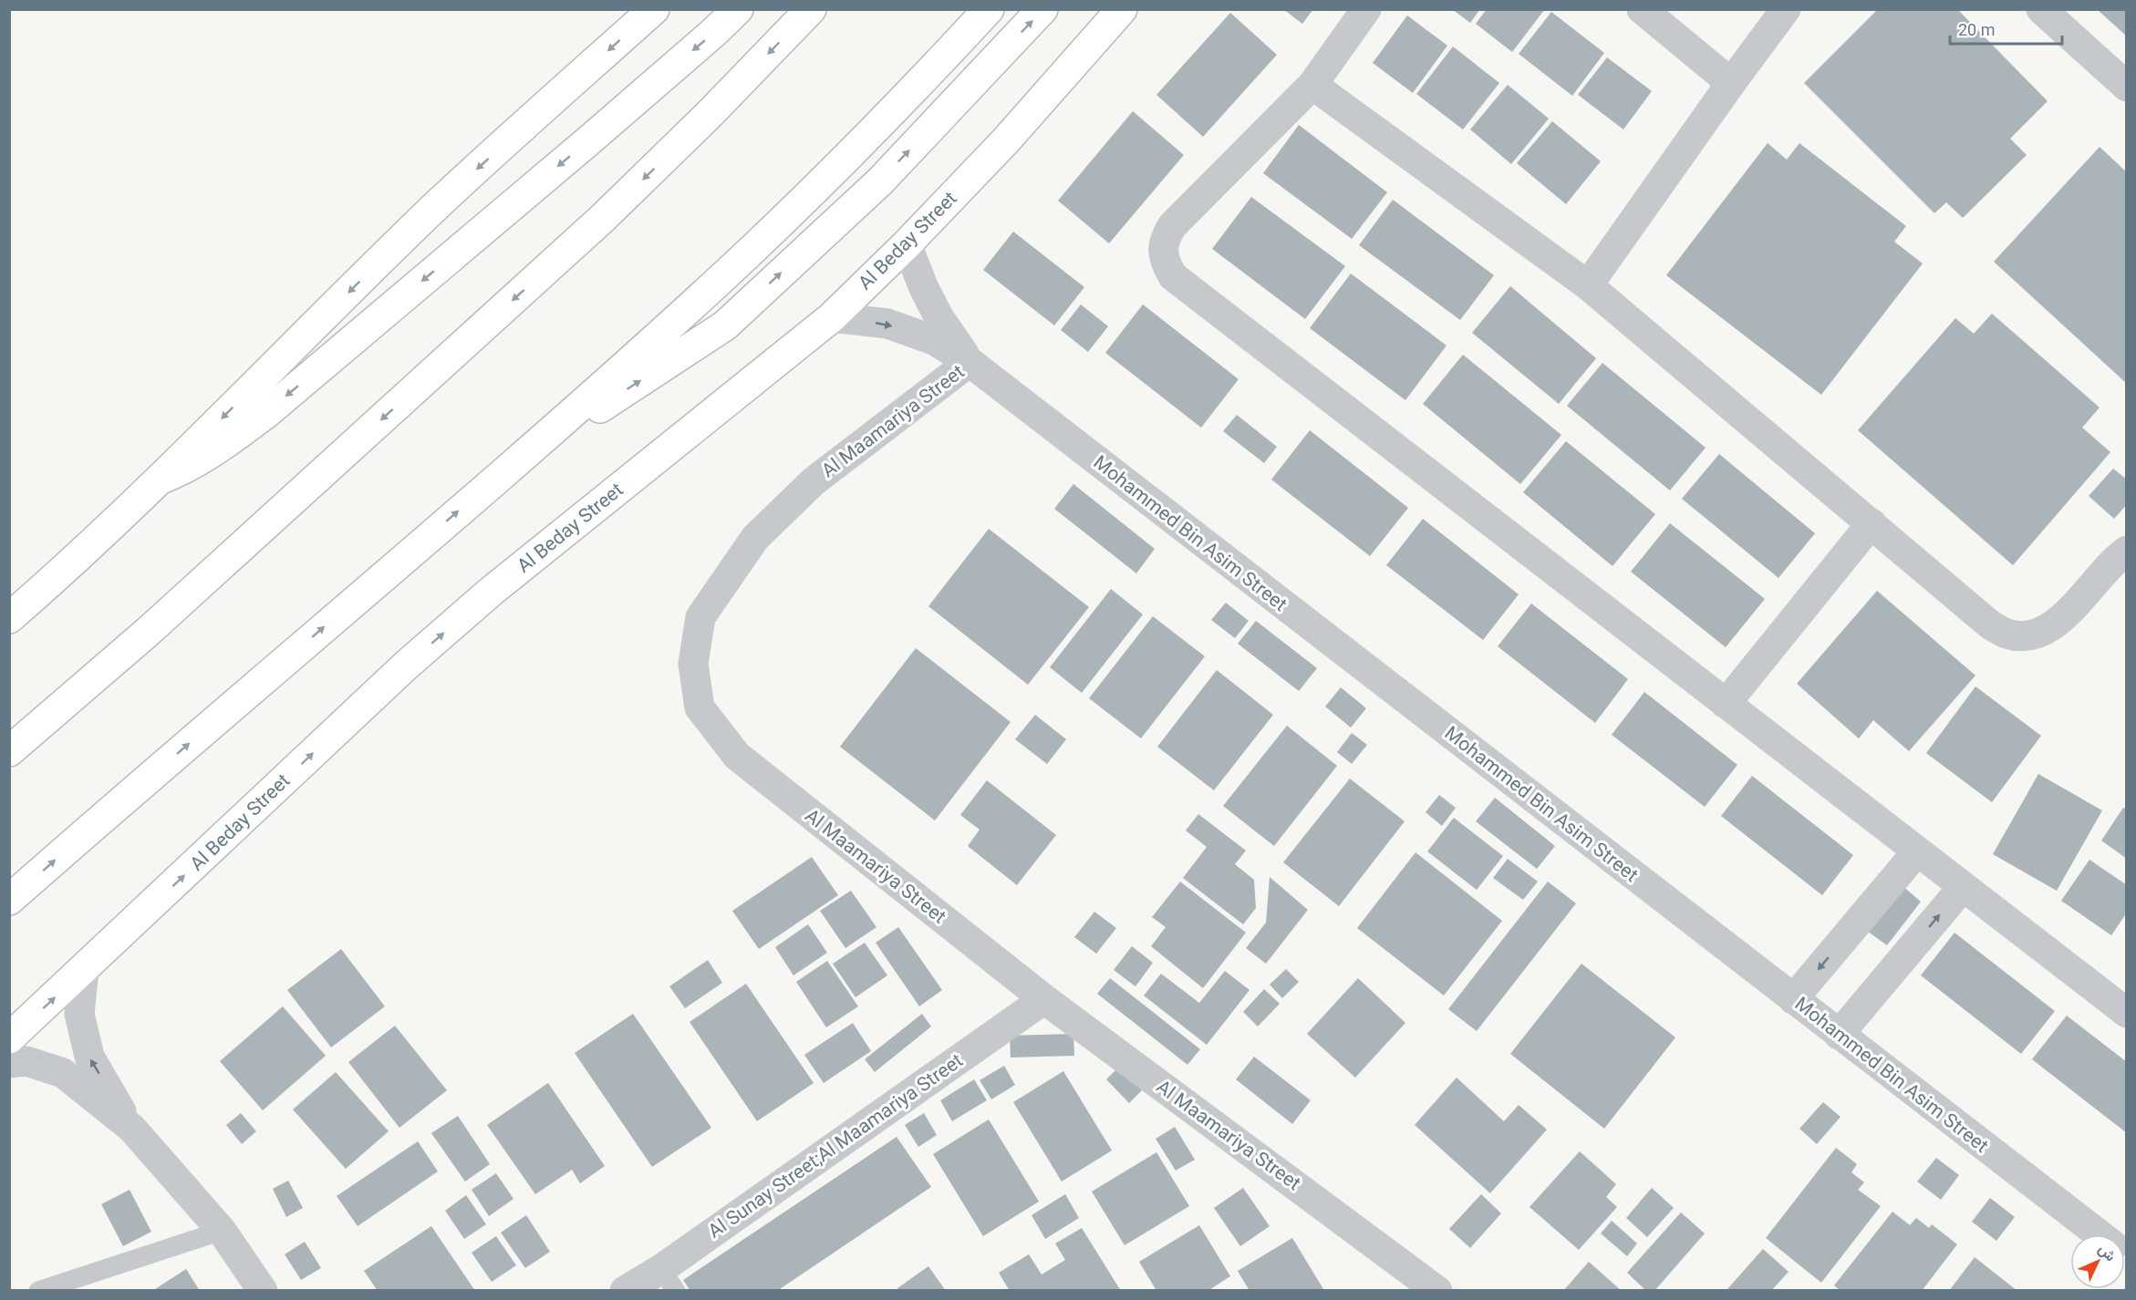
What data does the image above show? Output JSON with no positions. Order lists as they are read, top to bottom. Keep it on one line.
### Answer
{"streets":{"main road":["Al Beday Street"],"street":["Al Maamariya Street","Mohammed Bin Asim Street","Al Sunay Street;Al Maamariya Street"]},"crossings":[["Al Beday Street","Mohammed Bin Asim Street"],["Al Maamariya Street","Mohammed Bin Asim Street"],["Al Maamariya Street","Al Sunay Street;Al Maamariya Street"]],"scale_bar":"20 m","north":"top right"}
